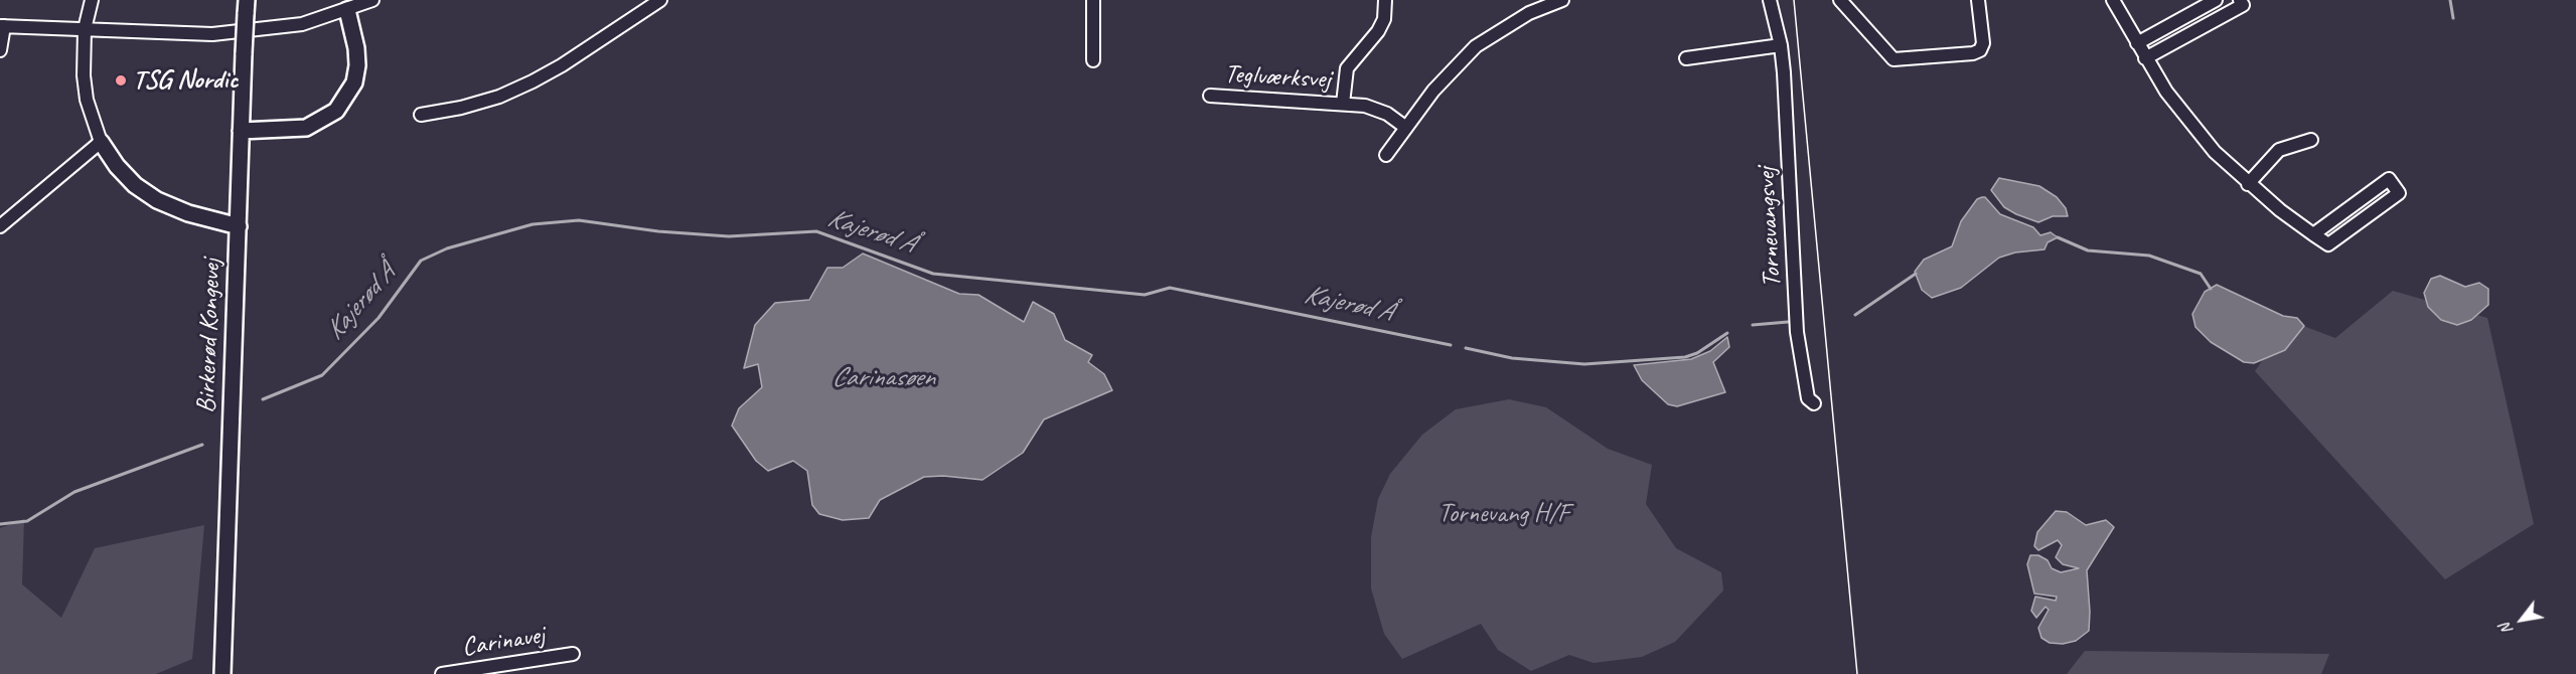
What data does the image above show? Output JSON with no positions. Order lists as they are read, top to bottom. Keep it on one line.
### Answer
{"streets":{"main road":["Birkerød Kongevej"],"street":["Teglværksvej","Tornevangsvej","Carinavej"]},"water":["Kajerød Å","Carinasøen"],"parks":["Tornevang H/F"],"places":["TSG Nordic"],"north":"bottom left"}
